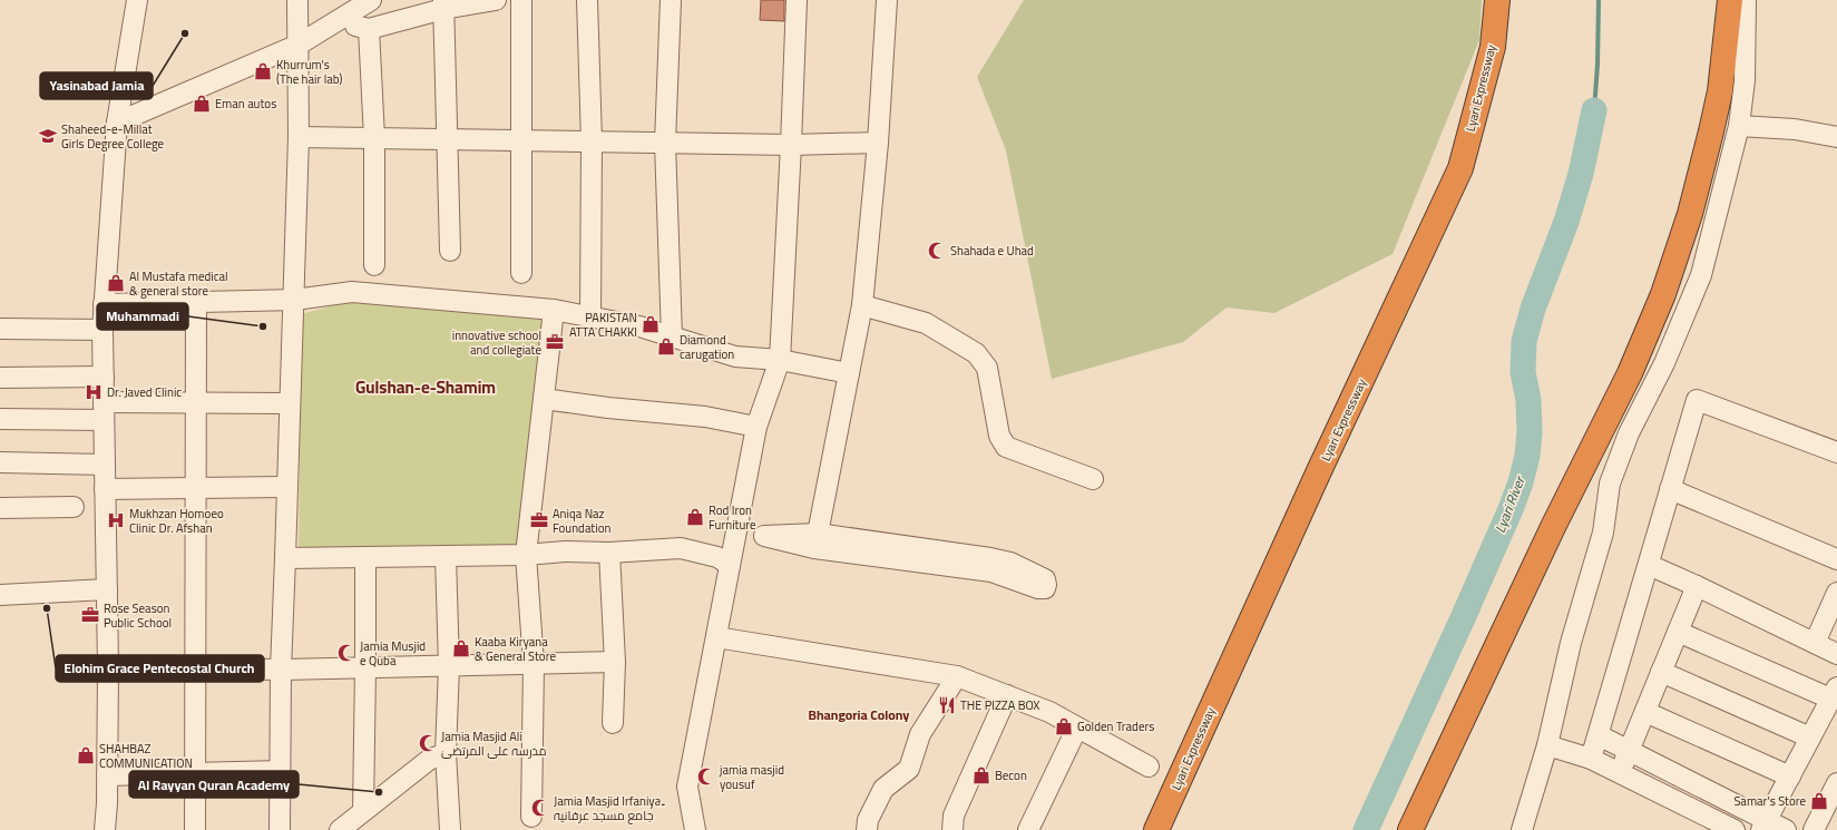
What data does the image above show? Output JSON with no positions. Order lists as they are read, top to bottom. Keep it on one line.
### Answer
{"streets":{"highway":["Lyari Expressway"]},"districts":["Gulshan-e-Shamim","Bhangoria Colony"],"water":["Lyari River"],"places":{"other":["Yasinabad Jamia","Muhammadi","Elohim Grace Pentecostal Church","Al Rayyan Quran Academy"],"shop":["Khurrum's (The hair lab)","Eman autos","Al Mustafa medical & general store","PAKISTAN ATTA CHAKKI","Diamond carugation","Rod Iron Furniture","Kaaba Kiryana & General Store","Golden Traders","SHAHBAZ COMMUNICATION","Becon","Samar's Store"],"school or university":["Shaheed-e-Millat Girls Degree College"],"mosque":["Shahada e Uhad","Jamia Musjid e Quba","Jamia Masjid Ali مدرسہ علی المرتضیٰ","jamia masjid yousuf","Jamia Masjid Irfaniya۔ جامع مسجد عرفانیہ"],"office":["innovative school and collegiate","Aniqa Naz Foundation","Rose Season Public School"],"hospital":["Dr. Javed Clinic","Mukhzan Homoeo Clinic Dr. Afshan"],"restaurant":["THE PIZZA BOX"]}}
